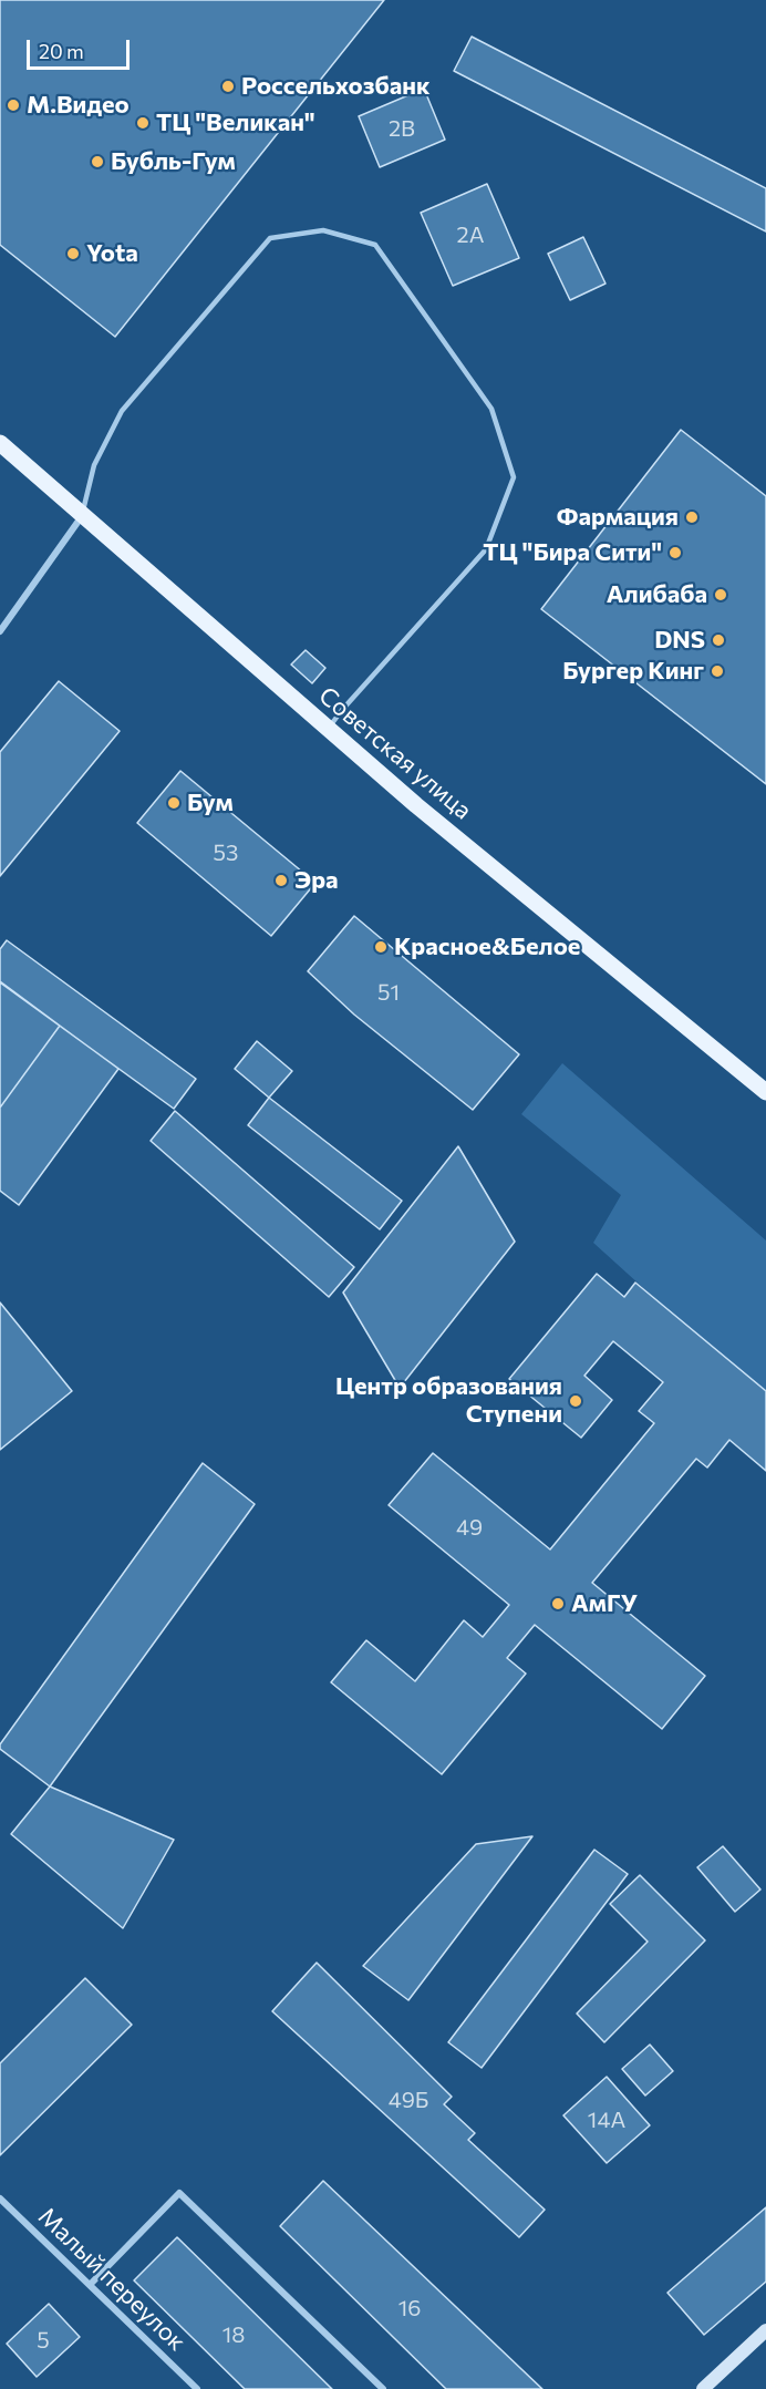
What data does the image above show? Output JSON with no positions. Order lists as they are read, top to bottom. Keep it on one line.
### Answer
{"streets":{"main road":["Советская улица"],"street":["Малый переулок"]},"places":["Россельхозбанк","М.Видео","ТЦ \"Великан\"","Бубль-Гум","Yota","Фармация","ТЦ \"Бира Сити\"","Алибаба","DNS","Бургер Кинг","Бум","Эра","Красное&Белое","Центр образования Ступени","АмГУ"],"house_numbers":["2В","2А","53","51","49","49Б","14А","16","18","5"],"scale_bar":"20 m"}
